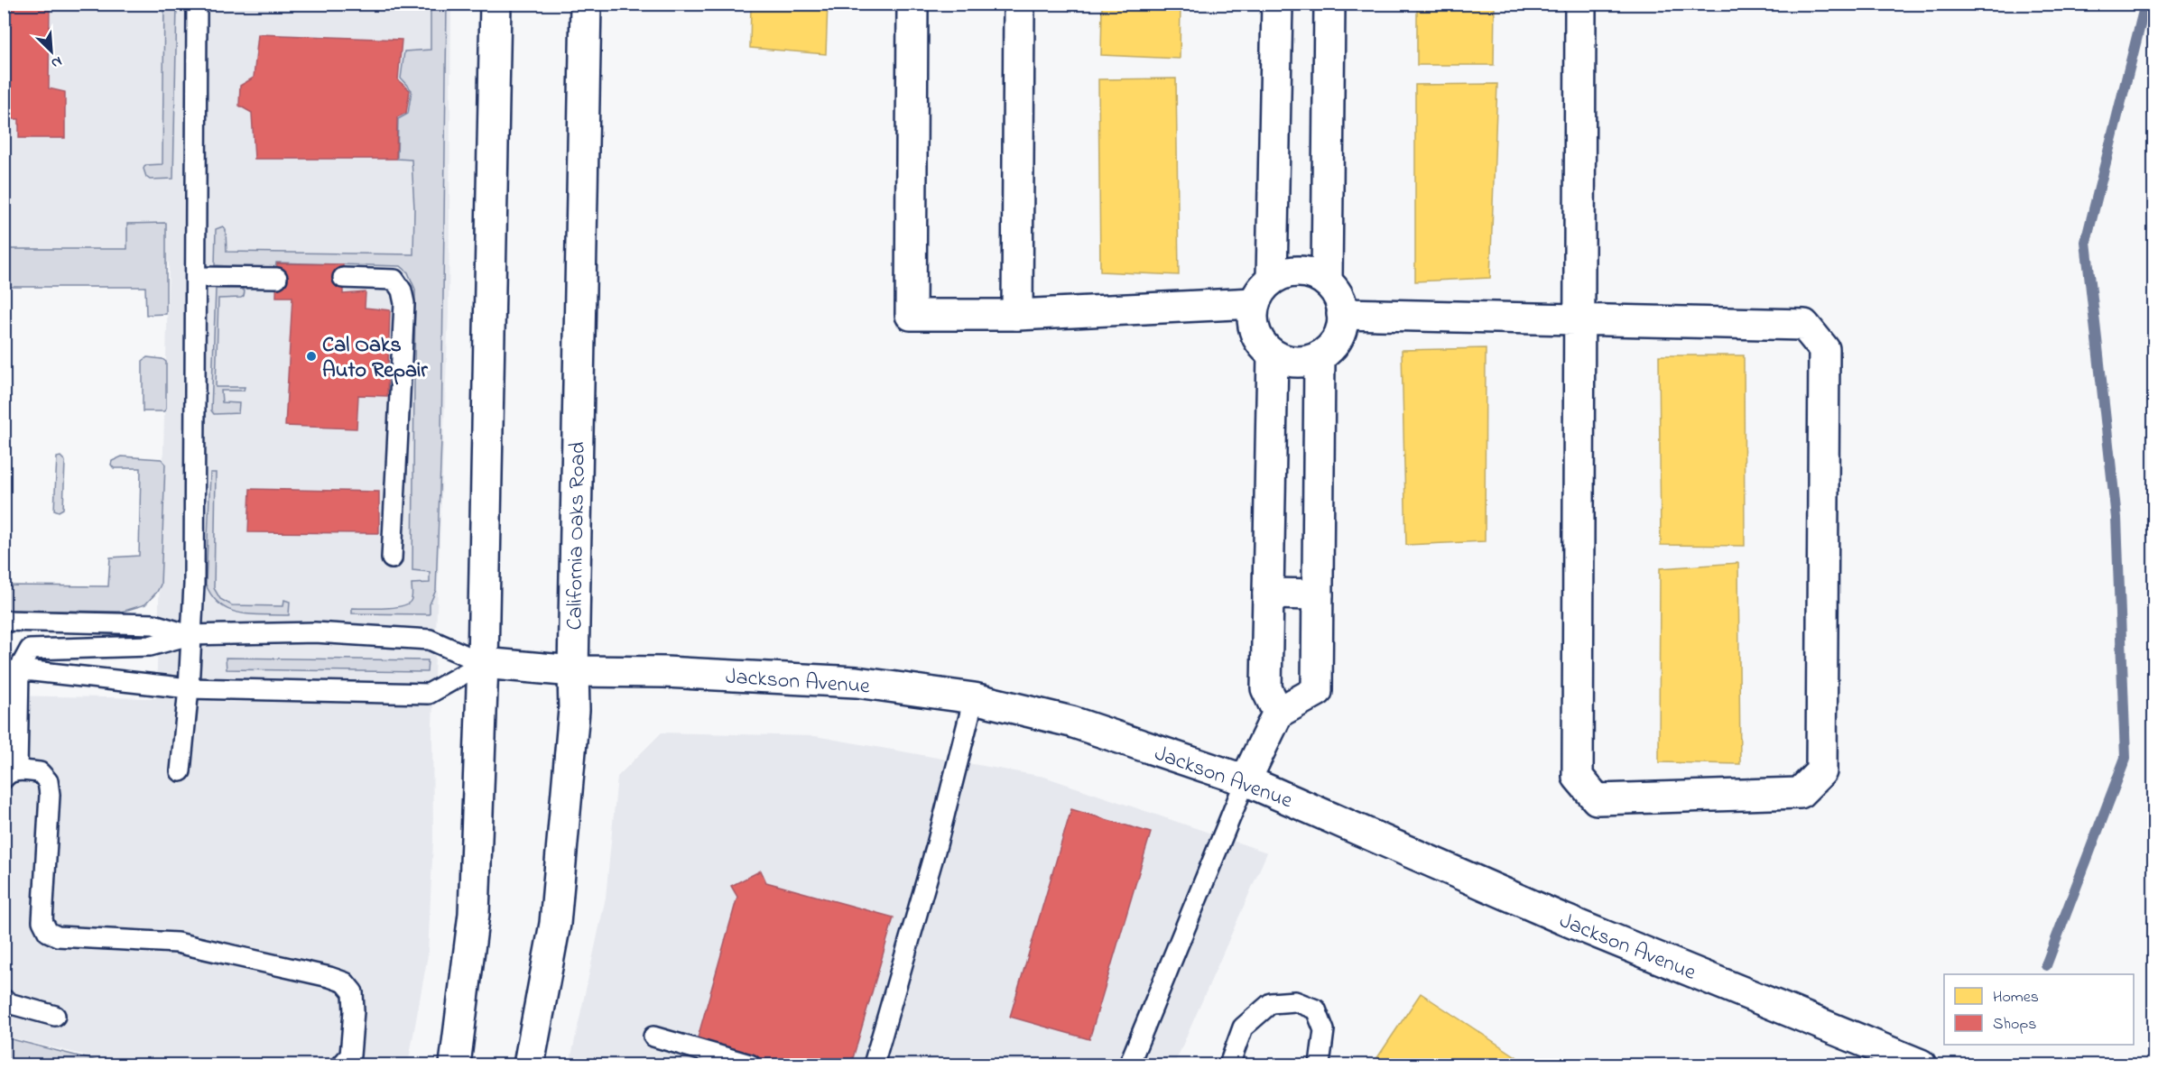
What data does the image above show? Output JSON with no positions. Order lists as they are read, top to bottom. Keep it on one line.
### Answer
{"streets":{"street":["California Oaks Road","Jackson Avenue"]},"crossings":[["California Oaks Road","Jackson Avenue"]],"places":["Cal Oaks Auto Repair"],"legend":["Homes","Shops"],"north":"bottom right"}
